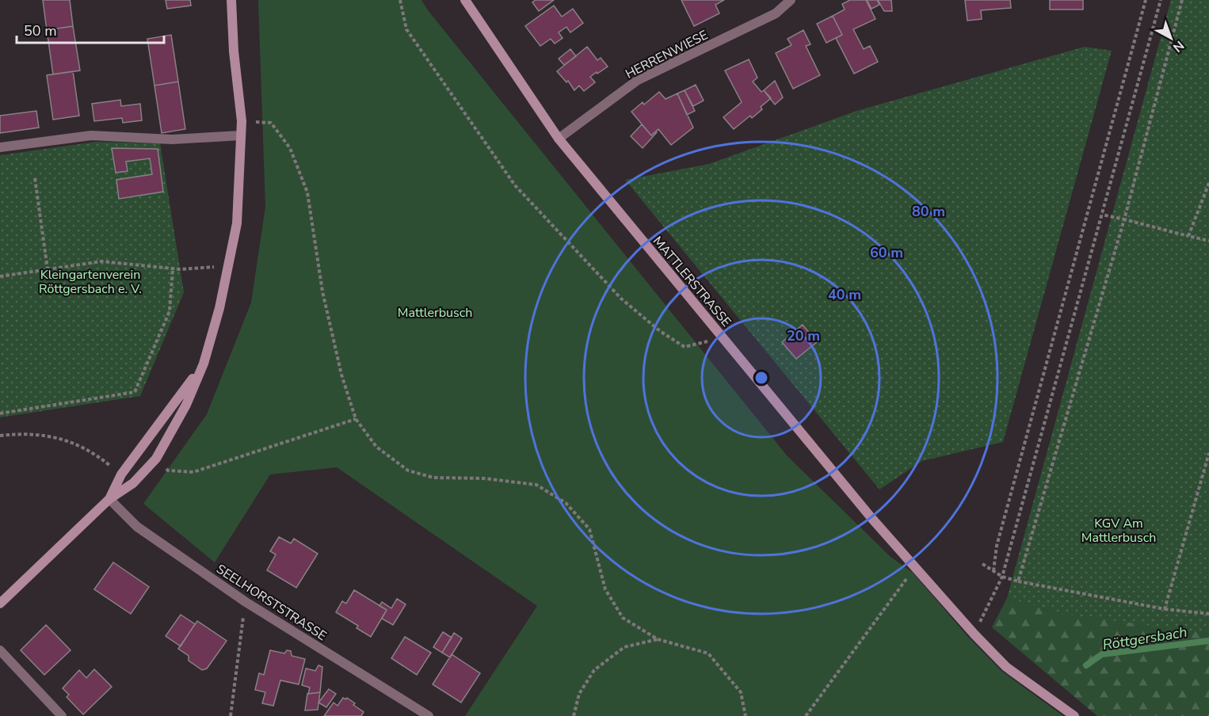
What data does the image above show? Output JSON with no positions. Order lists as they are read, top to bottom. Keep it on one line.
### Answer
{"streets":{"street":["HERRENWIESE","MATTLERSTRASSE","SEELHORSTSTRASSE"]},"crossings":[["HERRENWIESE","MATTLERSTRASSE"]],"water":["Röttgersbach"],"parks":["Kleingartenverein Röttgersbach e. V.","Mattlerbusch","KGV Am Mattlerbusch"],"scale_bar":"50 m","north":"bottom right","rings":["80 m","60 m","40 m","20 m"]}
